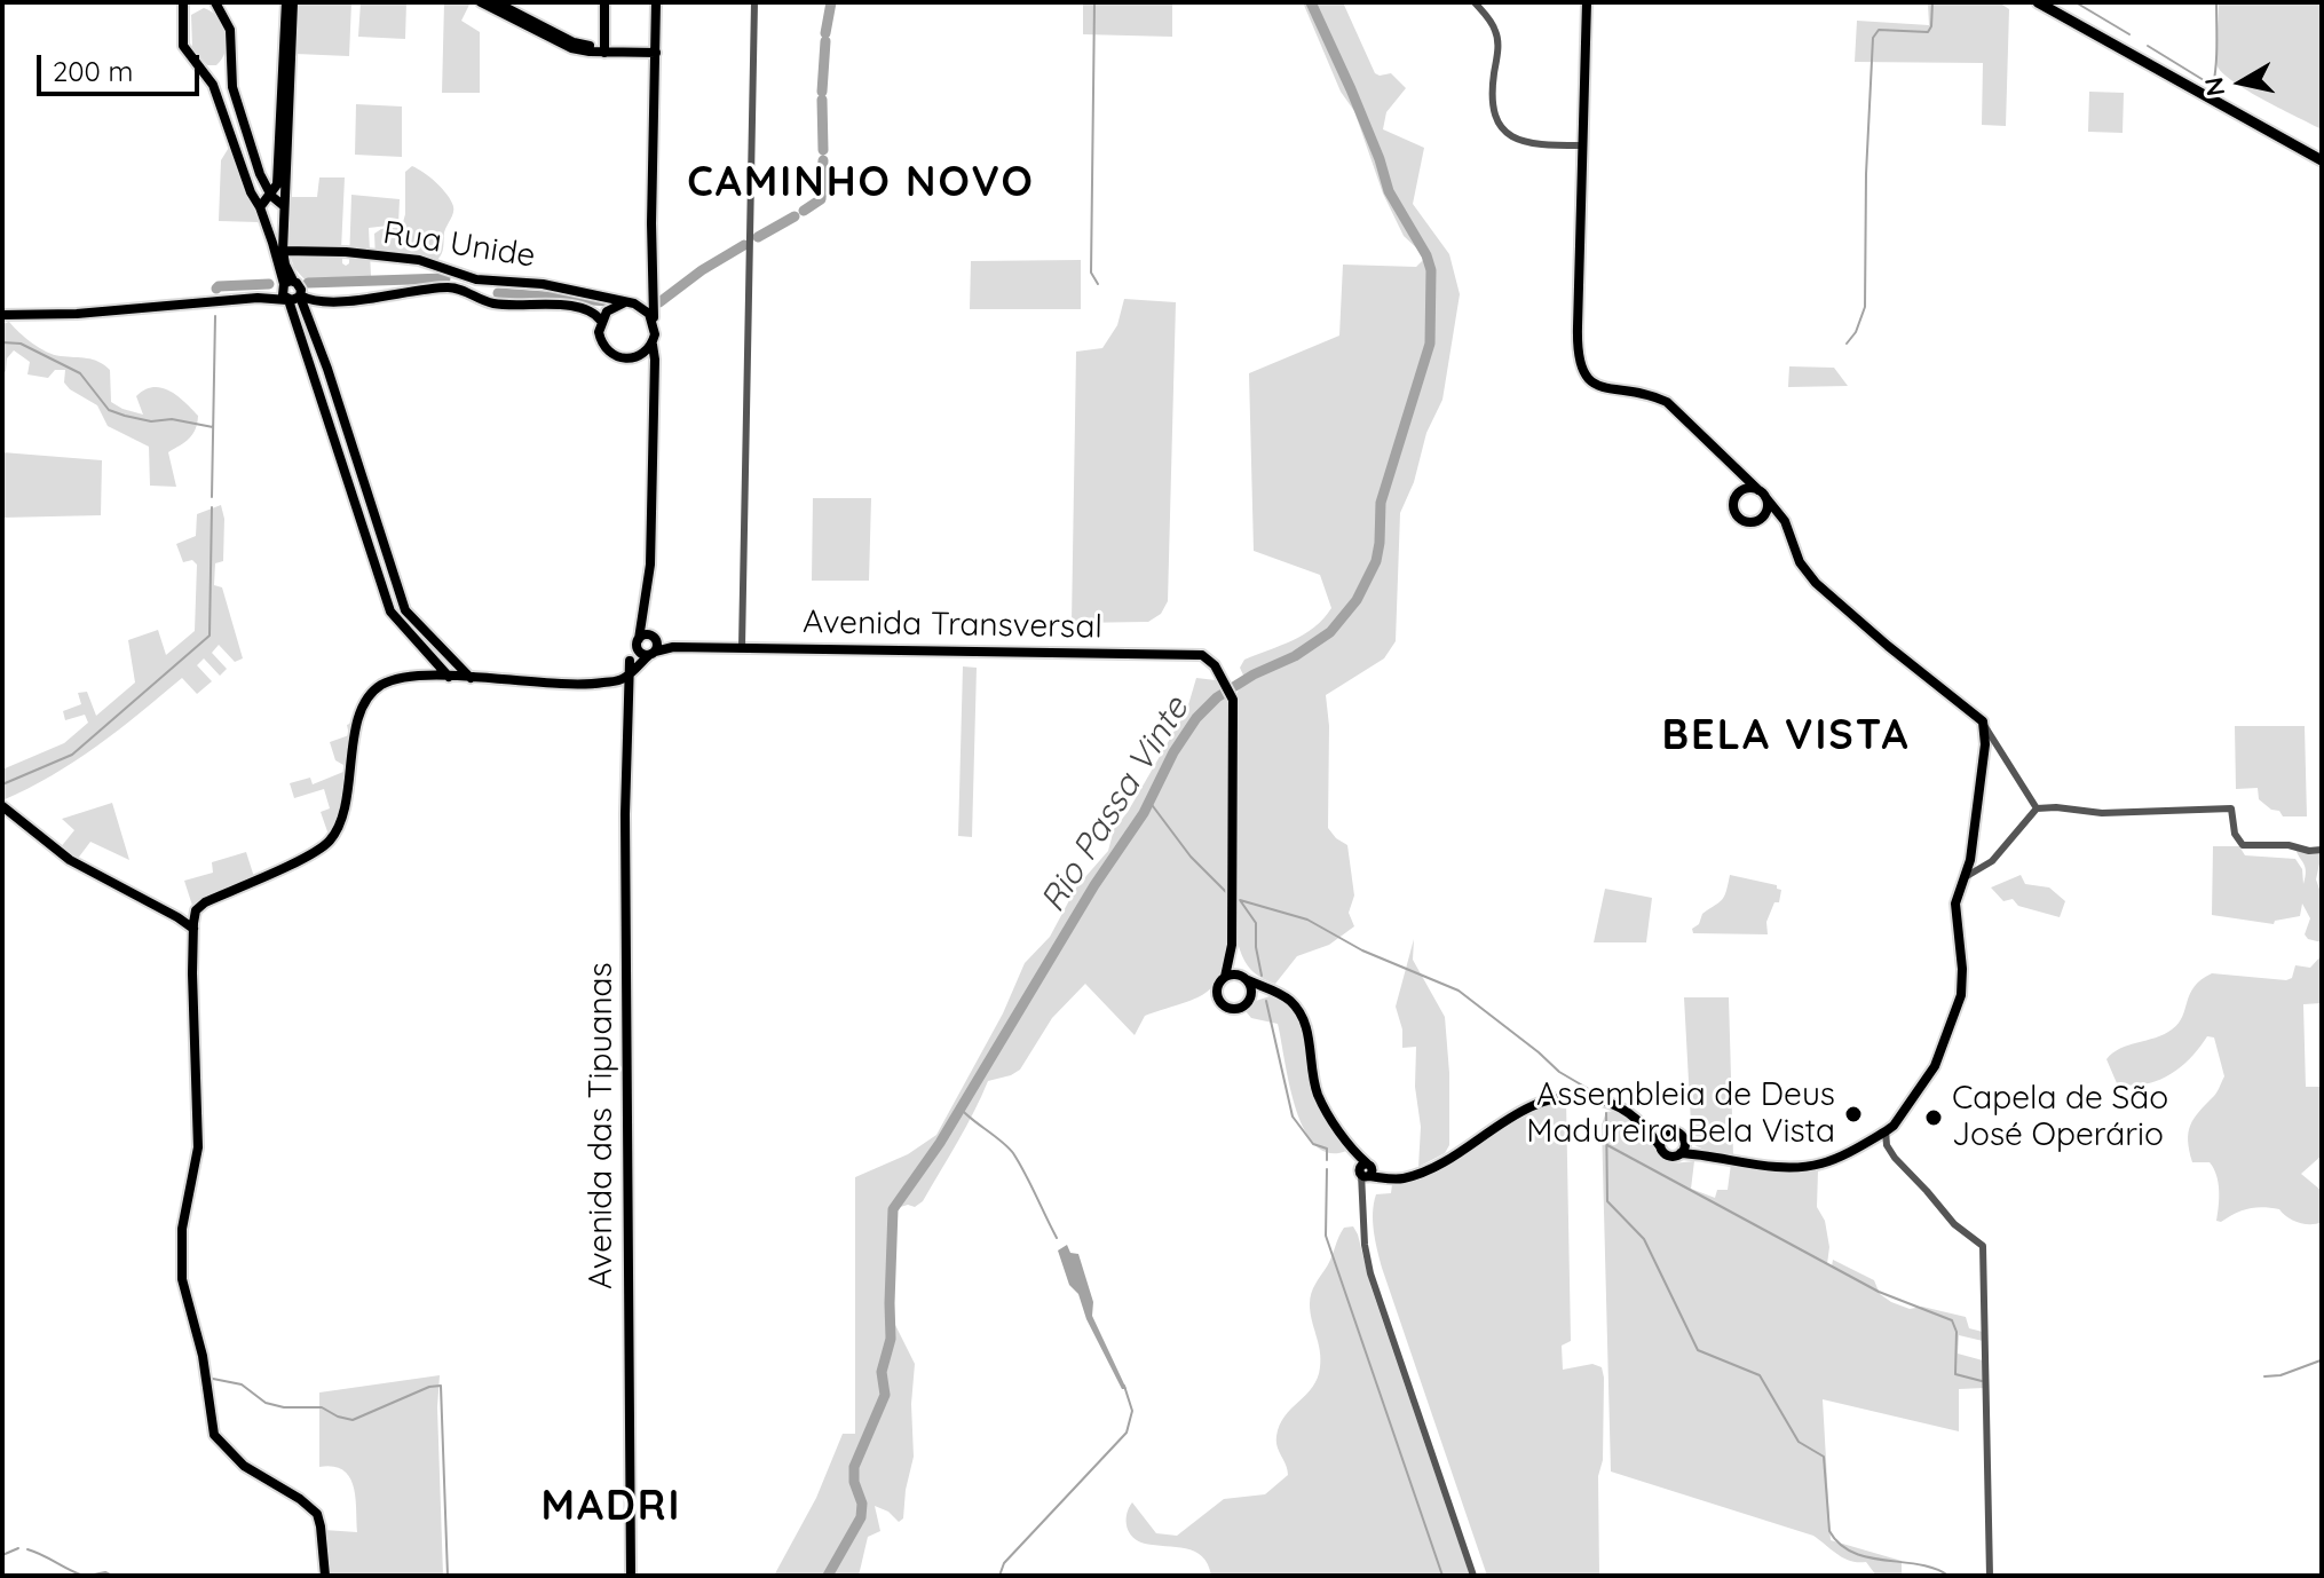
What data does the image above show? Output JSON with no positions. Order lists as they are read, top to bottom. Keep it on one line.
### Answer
{"streets":{"main road":["Rua Unide","Avenida Transversal","Avenida das Tipuanas"]},"districts":["CAMINHO NOVO","BELA VISTA","MADRI"],"water":["Rio Passa Vinte"],"places":["Assembleia de Deus Madureira Bela Vista","Capela de São José Operário"],"scale_bar":"200 m","north":"left"}
